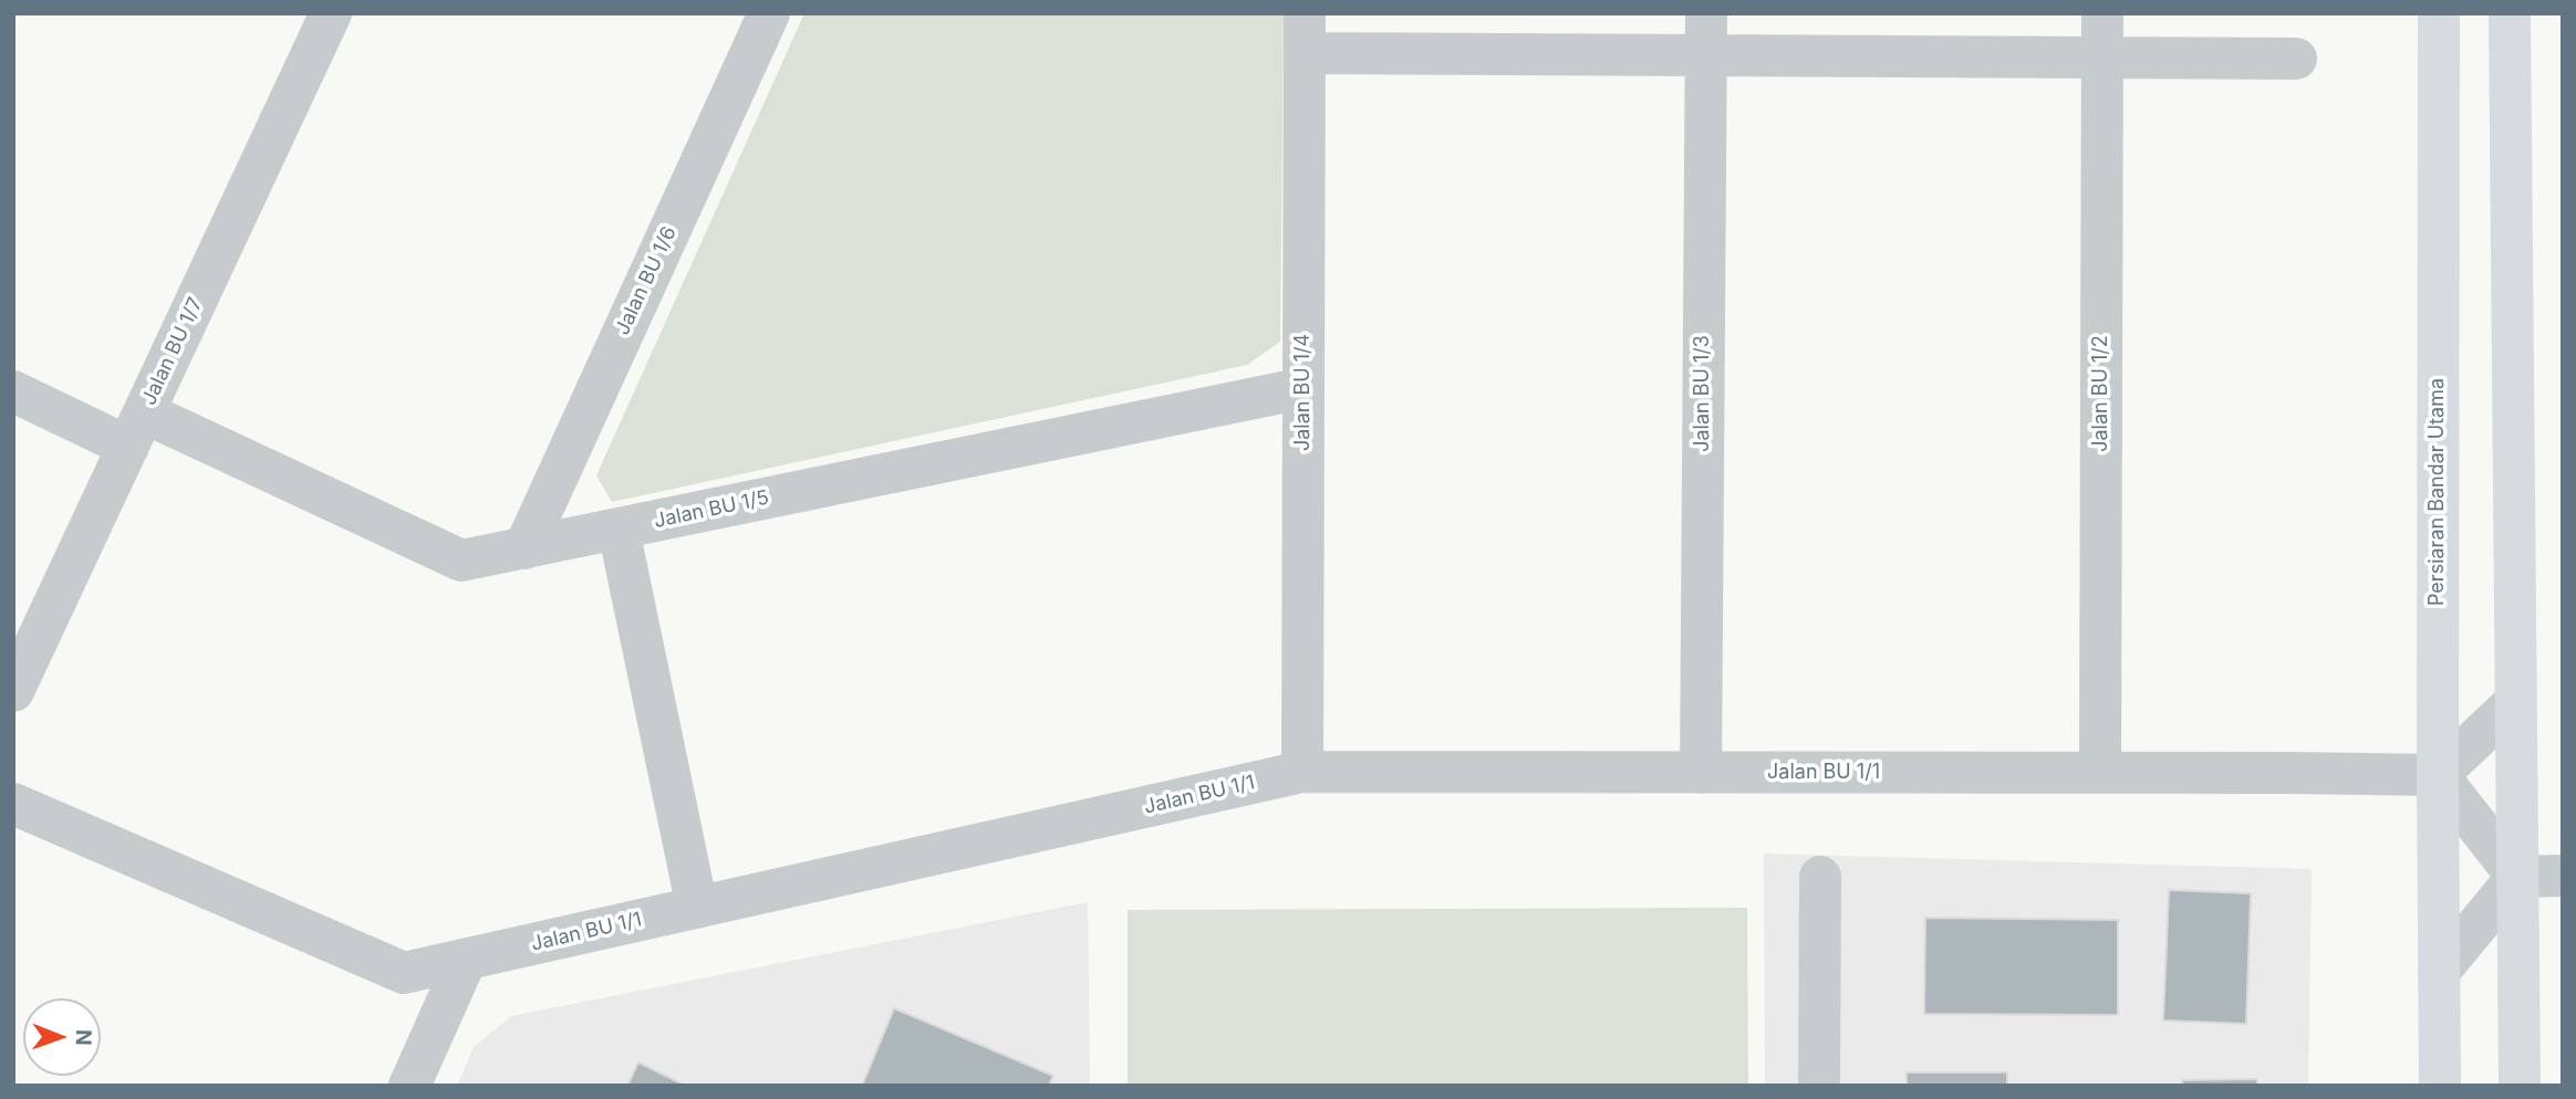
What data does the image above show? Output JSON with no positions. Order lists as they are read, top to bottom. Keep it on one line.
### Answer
{"streets":{"main road":["Persiaran Bandar Utama"],"street":["Jalan BU 1/6","Jalan BU 1/7","Jalan BU 1/4","Jalan BU 1/3","Jalan BU 1/2","Jalan BU 1/5","Jalan BU 1/1"]},"crossings":[["Jalan BU 1/6","Jalan BU 1/5"],["Jalan BU 1/7","Jalan BU 1/5"],["Jalan BU 1/4","Jalan BU 1/5"],["Jalan BU 1/4","Jalan BU 1/1"],["Jalan BU 1/3","Jalan BU 1/1"],["Jalan BU 1/2","Jalan BU 1/1"],["Persiaran Bandar Utama","Jalan BU 1/1"]],"north":"right"}
